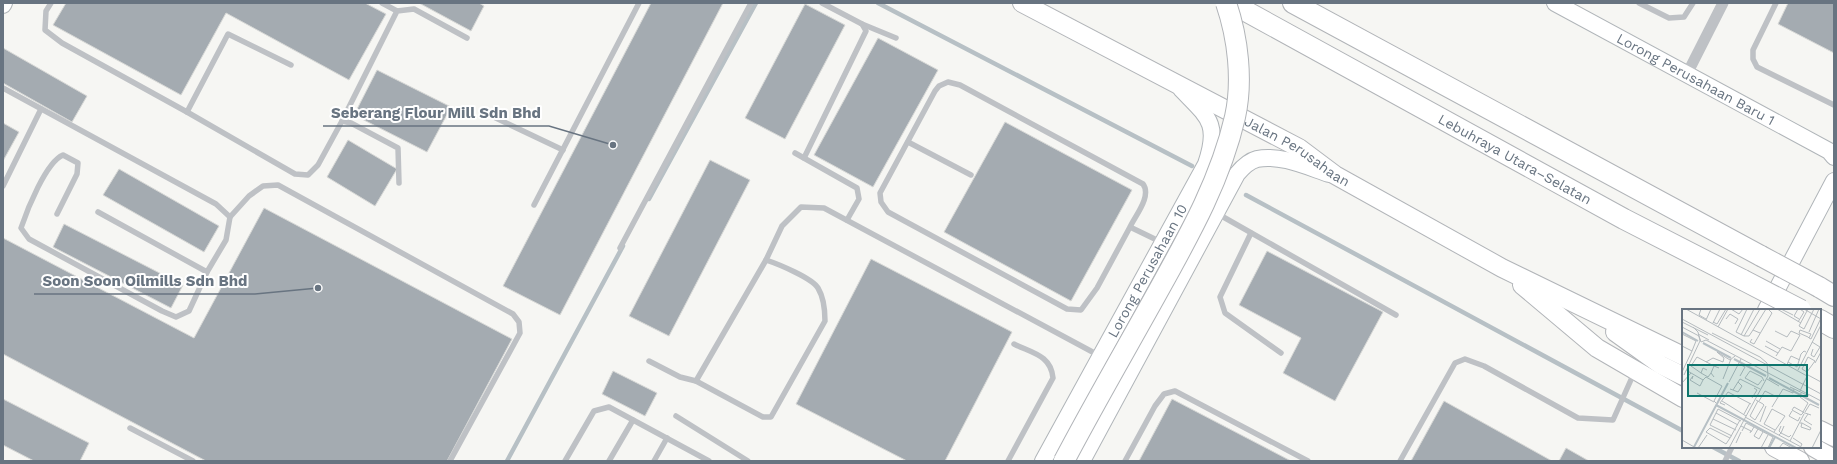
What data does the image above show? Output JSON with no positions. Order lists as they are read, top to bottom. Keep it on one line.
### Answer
{"streets":{"highway":["Lebuhraya Utara–Selatan"],"main road":["Jalan Perusahaan"],"street":["Lorong Perusahaan Baru 1","Lorong Perusahaan 10"]},"crossings":[["Jalan Perusahaan","Lorong Perusahaan 10"]],"places":["Seberang Flour Mill Sdn Bhd","Soon Soon Oilmills Sdn Bhd"]}
